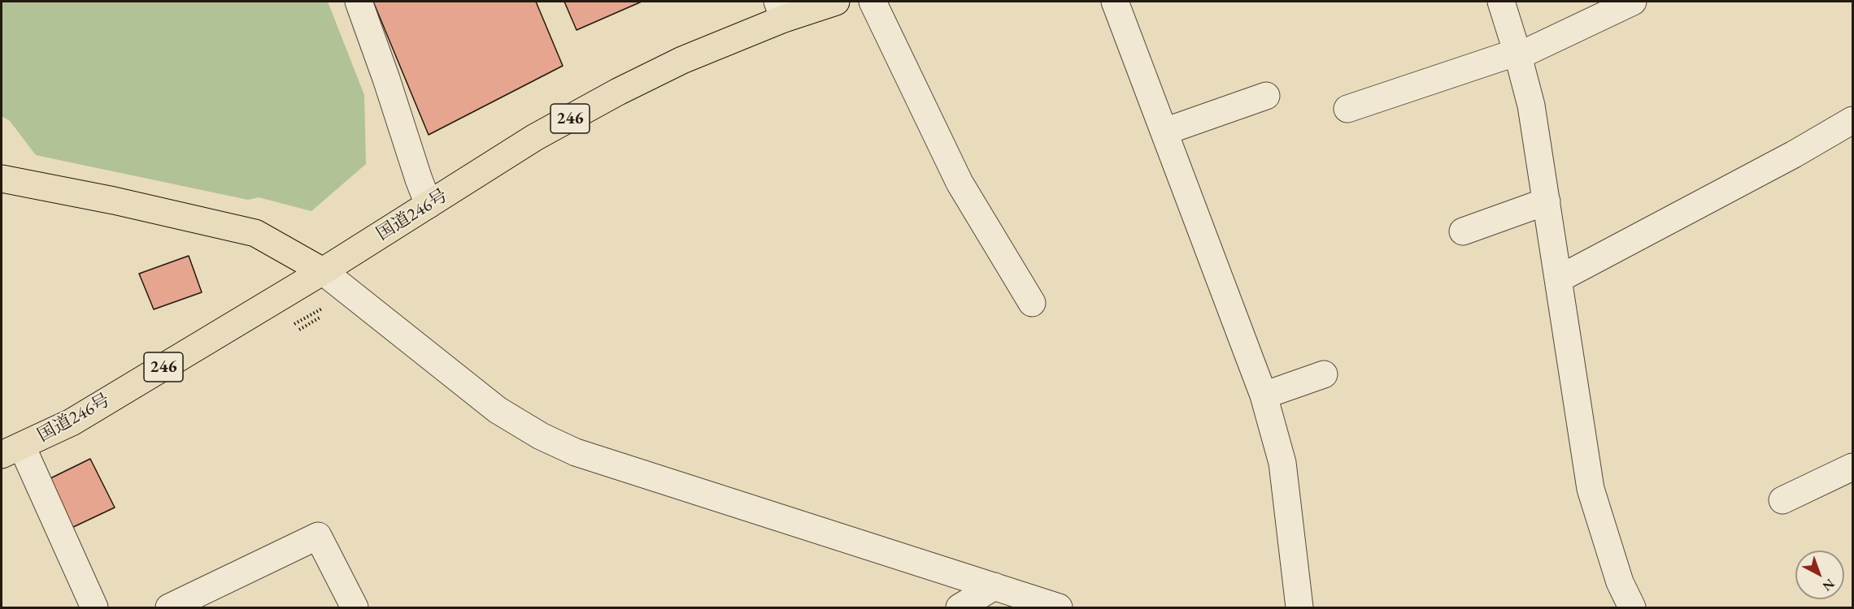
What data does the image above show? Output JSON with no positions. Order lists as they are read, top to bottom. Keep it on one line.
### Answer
{"streets":{"main road":["246","国道246号"]},"north":"bottom right"}
